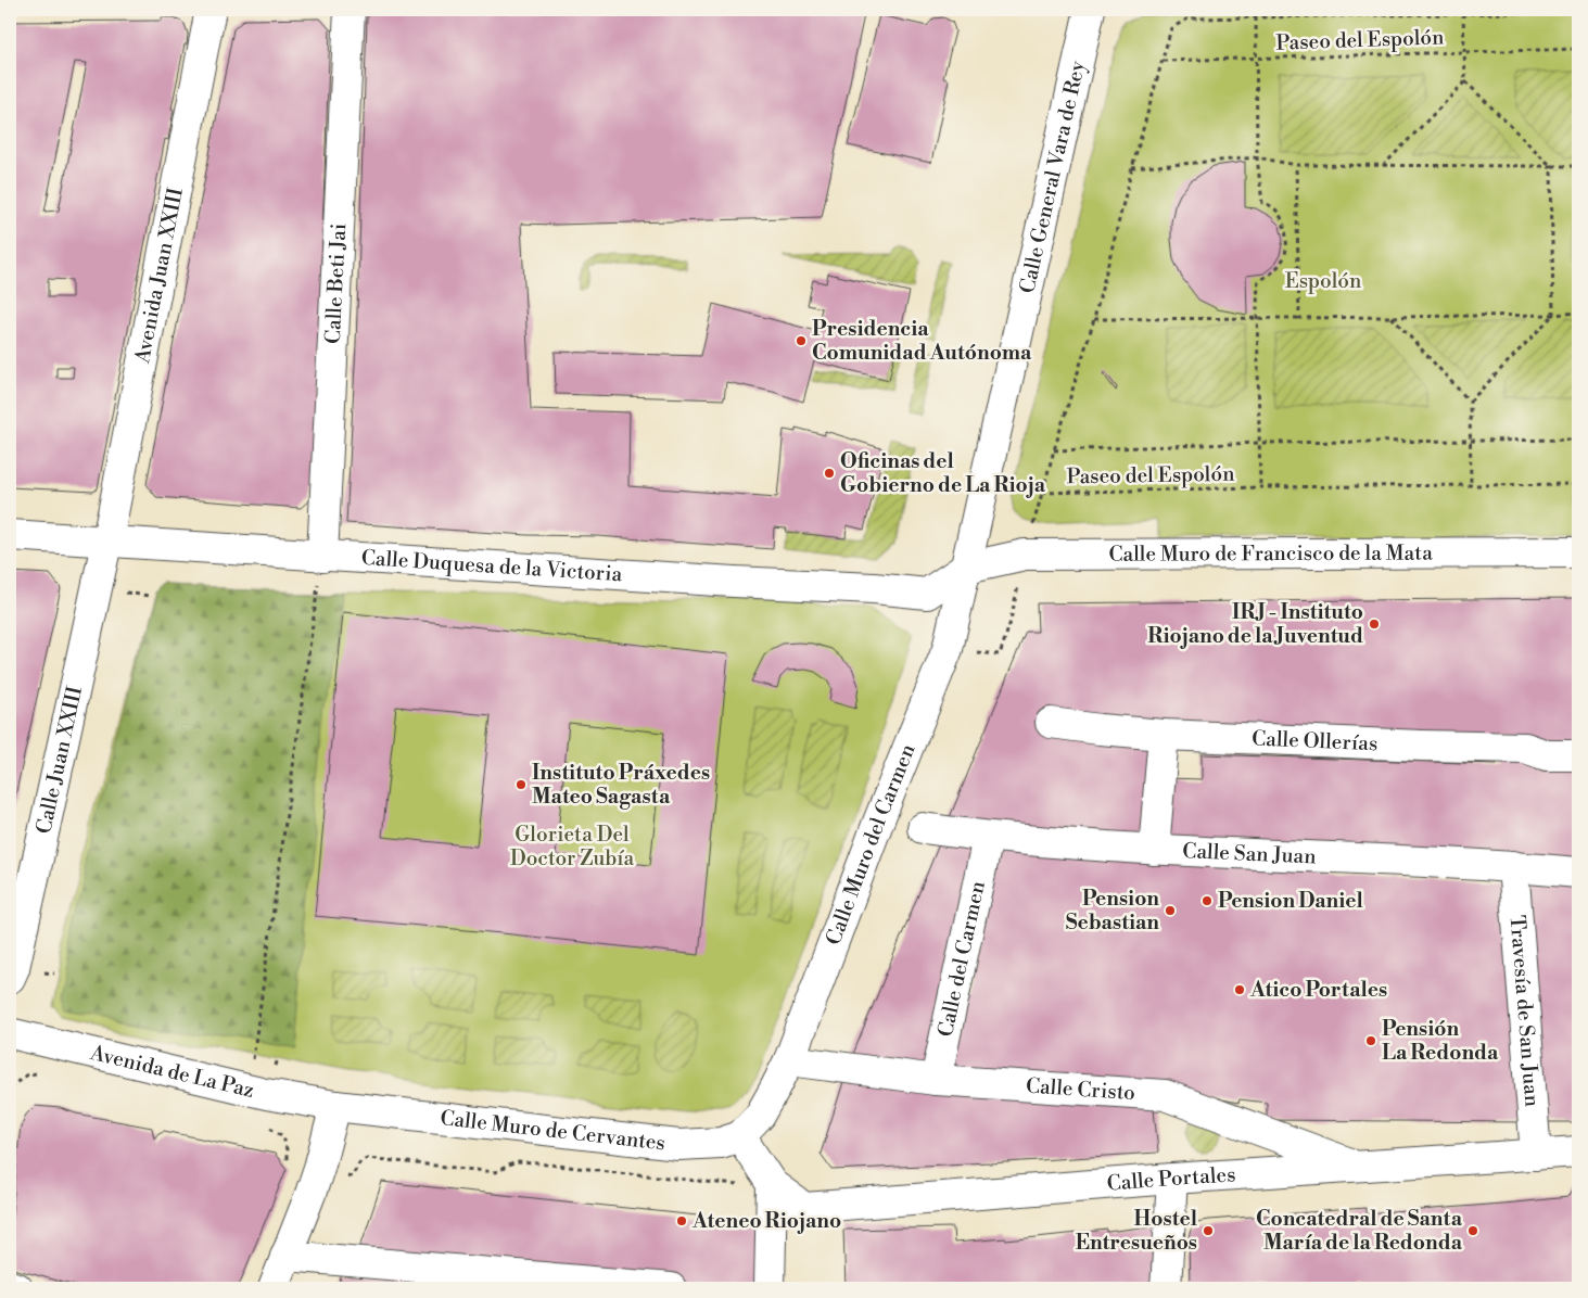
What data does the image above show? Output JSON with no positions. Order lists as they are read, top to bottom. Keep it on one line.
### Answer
{"streets":{"street":["Calle General Vara de Rey","Avenida Juan XXIII","Calle Beti Jai","Calle Muro de Francisco de la Mata","Calle Duquesa de la Victoria","Calle Ollerías","Calle Juan XXIII","Calle Muro del Carmen","Calle San Juan","Calle del Carmen","Travesía de San Juan","Avenida de La Paz","Calle Cristo","Calle Muro de Cervantes","Calle Portales"],"path":["Paseo del Espolón"]},"crossings":[["Paseo del Espolón","Calle Muro de Francisco de la Mata"],["Calle General Vara de Rey","Calle Muro de Francisco de la Mata"],["Calle General Vara de Rey","Calle Duquesa de la Victoria"],["Calle General Vara de Rey","Calle Muro del Carmen"],["Avenida Juan XXIII","Calle Duquesa de la Victoria"],["Avenida Juan XXIII","Calle Juan XXIII"],["Calle Beti Jai","Calle Duquesa de la Victoria"],["Calle Muro de Francisco de la Mata","Calle Duquesa de la Victoria"],["Calle Muro de Francisco de la Mata","Calle Muro del Carmen"],["Calle Duquesa de la Victoria","Calle Juan XXIII"],["Calle Duquesa de la Victoria","Calle Muro del Carmen"],["Calle Muro del Carmen","Calle Cristo"],["Calle Muro del Carmen","Calle Muro de Cervantes"],["Calle San Juan","Calle del Carmen"],["Calle San Juan","Travesía de San Juan"],["Calle del Carmen","Calle Cristo"],["Travesía de San Juan","Calle Portales"],["Avenida de La Paz","Calle Muro de Cervantes"],["Calle Cristo","Calle Portales"]],"parks":["Espolón","Glorieta Del Doctor Zubía"],"places":["Presidencia Comunidad Autónoma","Oficinas del Gobierno de La Rioja","IRJ - Instituto Riojano de la Juventud","Instituto Práxedes Mateo Sagasta","Pension Daniel","Pension Sebastian","Atico Portales","Pensión La Redonda","Ateneo Riojano","Hostel Entresueños","Concatedral de Santa María de la Redonda"]}
